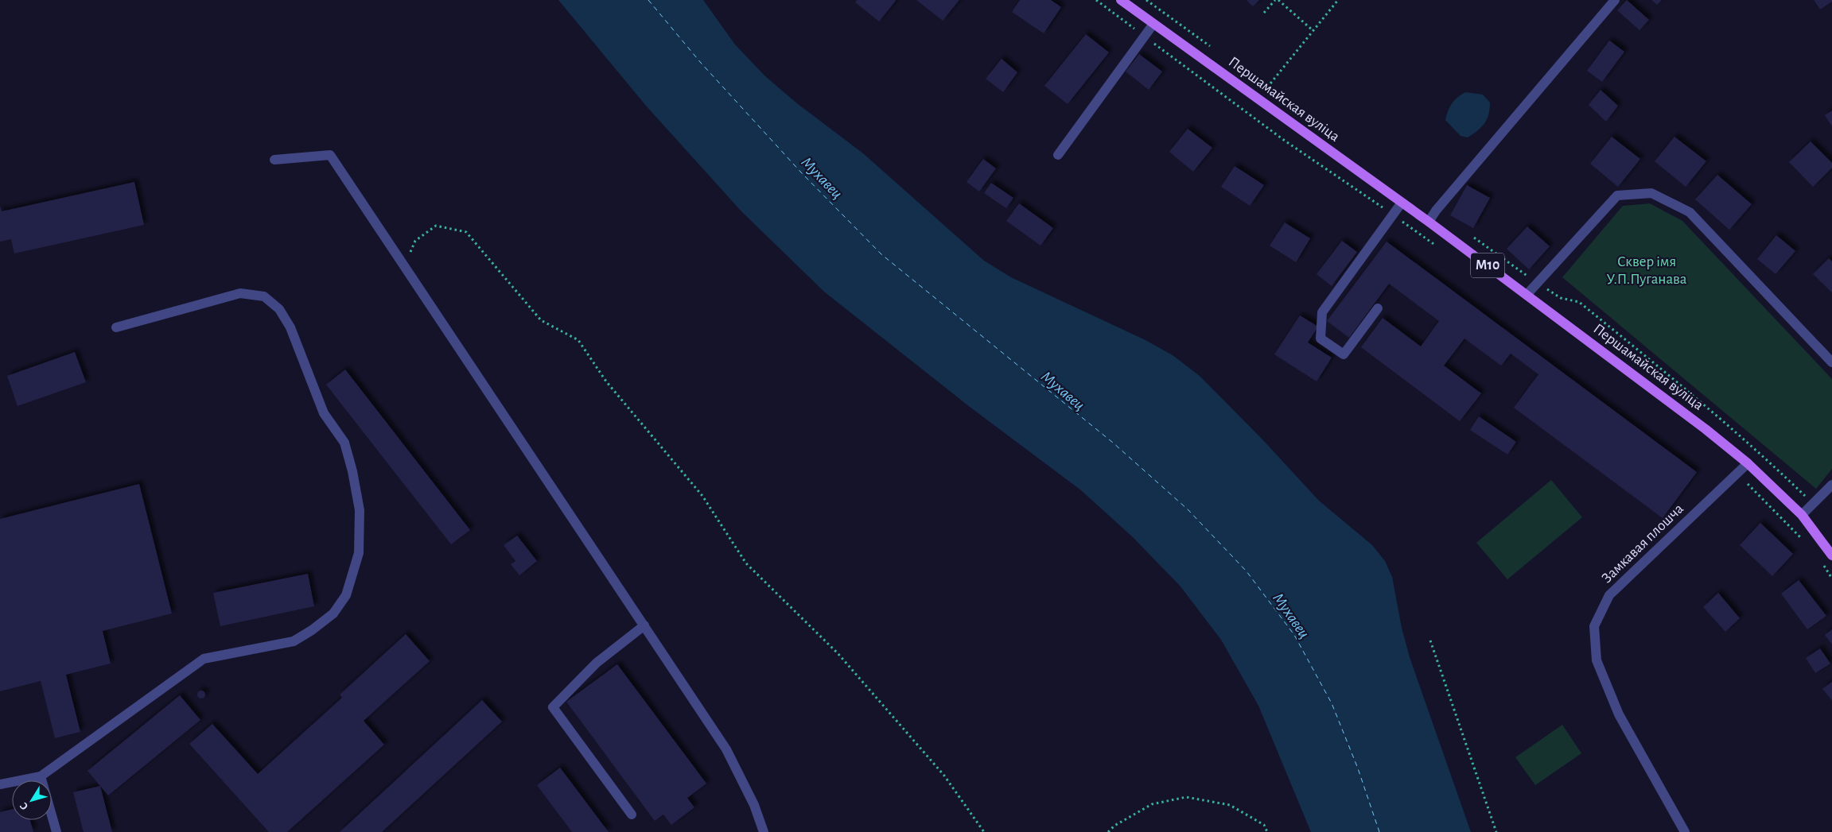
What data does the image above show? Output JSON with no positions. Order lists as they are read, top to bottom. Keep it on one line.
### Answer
{"streets":{"main road":["Першамайская вуліца","М10"],"street":["Замкавая плошча"]},"crossings":[["Першамайская вуліца","Замкавая плошча"]],"water":["Мухавец"],"parks":["Сквер імя У.П.Пуганава"],"north":"bottom left"}
